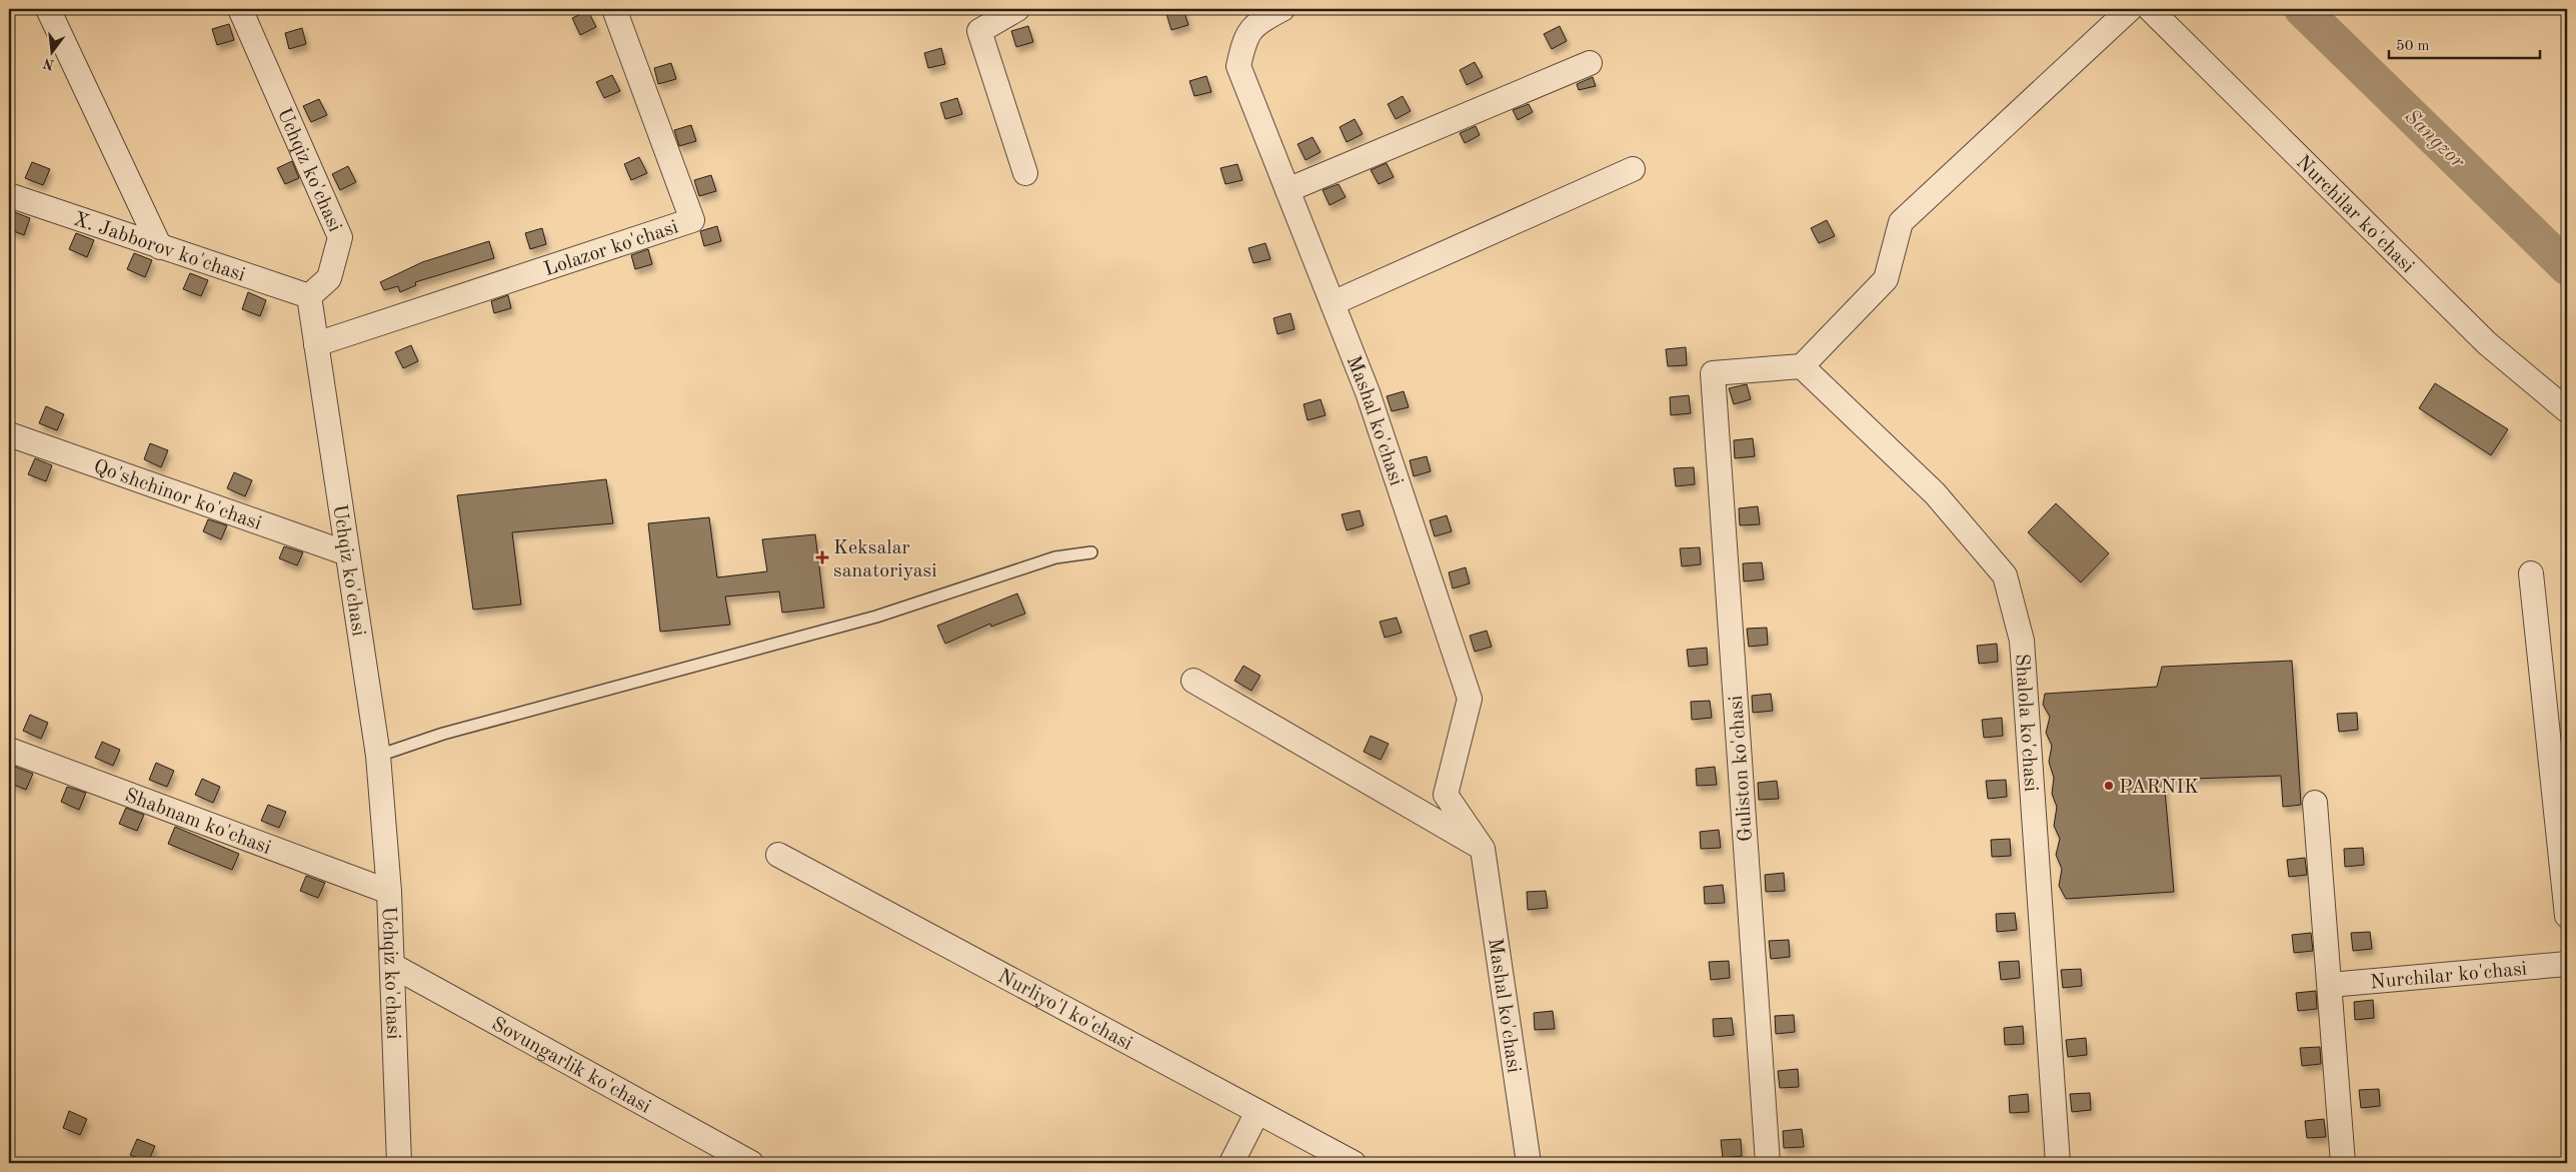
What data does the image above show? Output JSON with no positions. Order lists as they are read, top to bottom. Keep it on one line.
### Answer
{"streets":{"street":["Uchqiz ko'chasi","Nurchilar ko'chasi","X. Jabborov ko'chasi","Lolazor ko'chasi","Mashal ko'chasi","Qo'shchinor ko'chasi","Shalola ko'chasi","Guliston ko'chasi","Shabnam ko'chasi","Nurliyo'l ko'chasi","Sovungarlik ko'chasi"]},"crossings":[["Uchqiz ko'chasi","X. Jabborov ko'chasi"],["Uchqiz ko'chasi","Lolazor ko'chasi"],["Uchqiz ko'chasi","Qo'shchinor ko'chasi"],["Uchqiz ko'chasi","Shabnam ko'chasi"],["Uchqiz ko'chasi","Sovungarlik ko'chasi"],["Shalola ko'chasi","Guliston ko'chasi"]],"water":["Sangzor"],"places":{"health":["Keksalar sanatoriyasi"],"other":["PARNIK"]},"scale_bar":"50 m","north":"bottom"}
